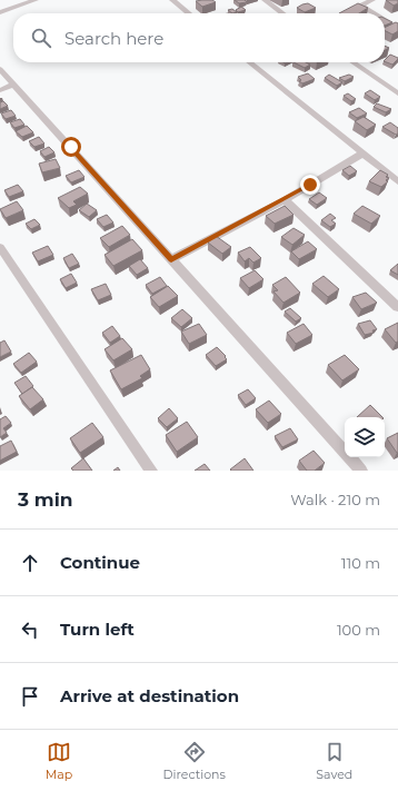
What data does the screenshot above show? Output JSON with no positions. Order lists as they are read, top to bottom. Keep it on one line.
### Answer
{"page":{"search":"Search here","heading":["3 min","Walk · 210 m"],"list":[["Continue","110 m"],["Turn left","100 m"],"Arrive at destination"],"nav":["Map","Directions","Saved"]}}
